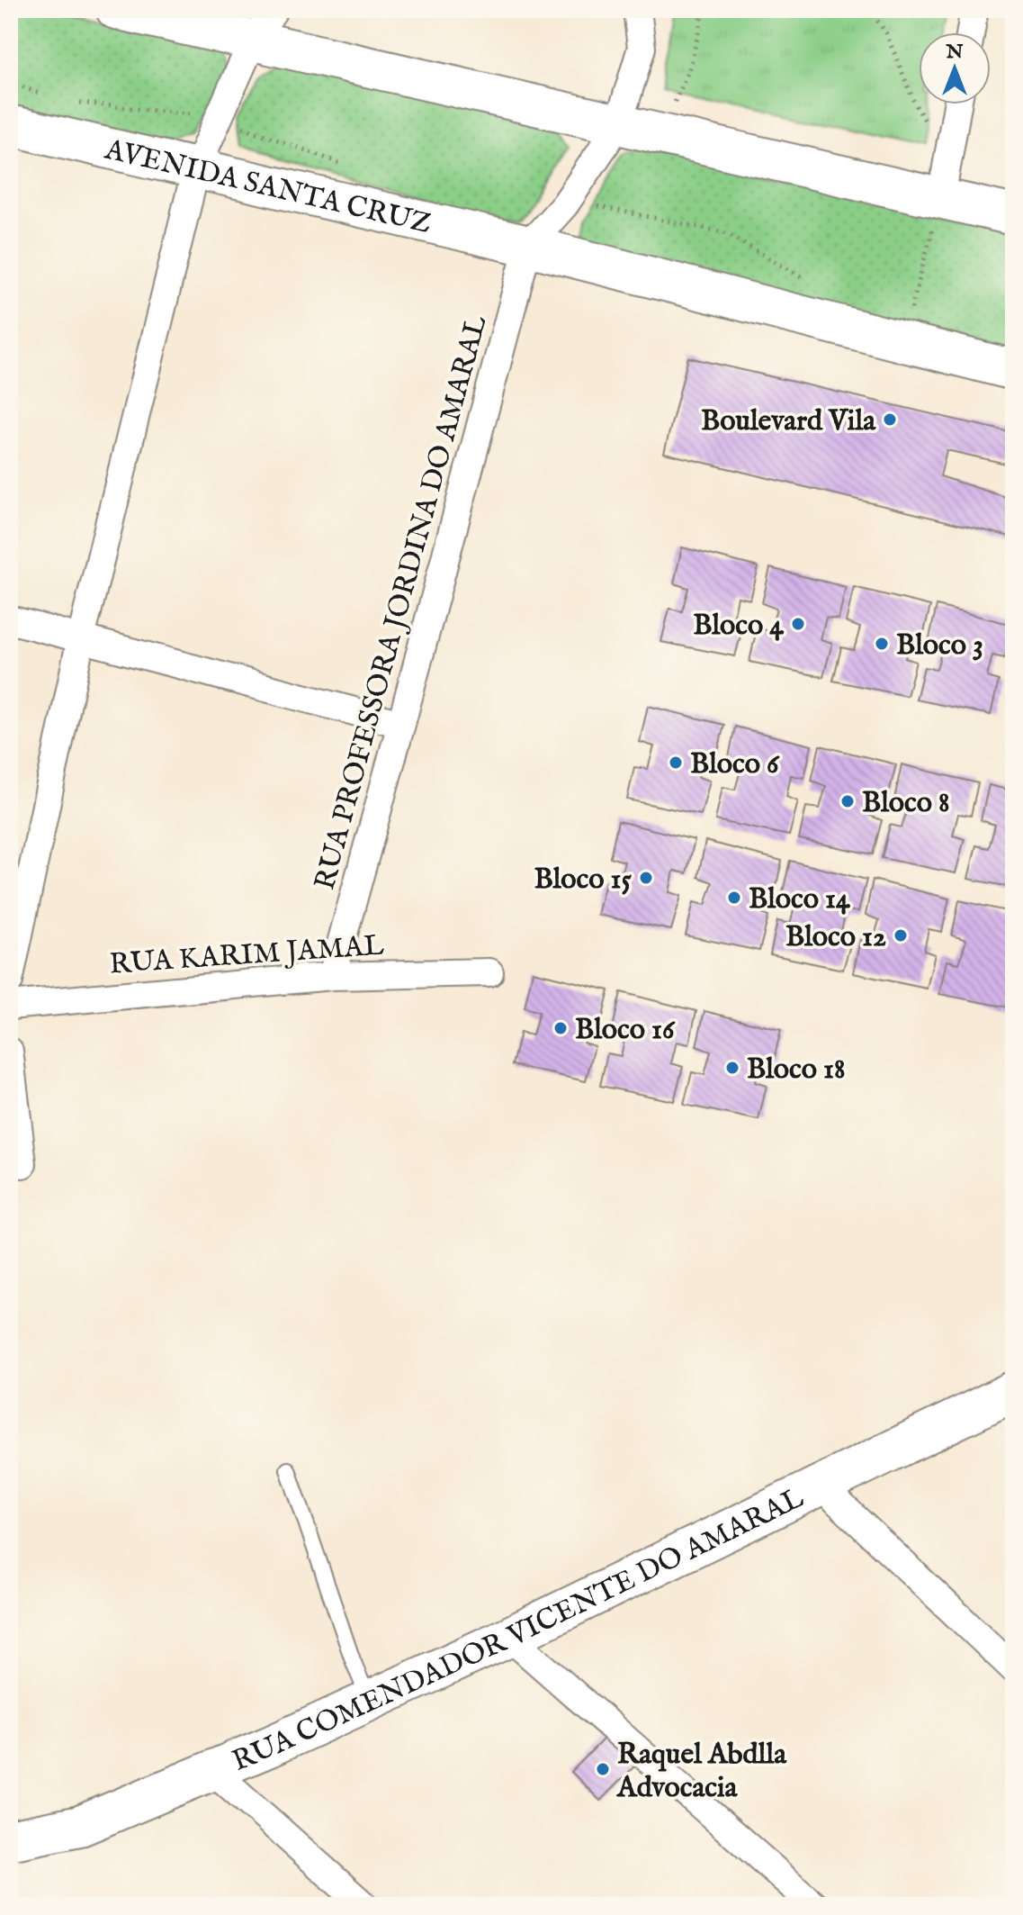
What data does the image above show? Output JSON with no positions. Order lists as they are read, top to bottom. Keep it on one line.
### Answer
{"streets":{"main road":["AVENIDA SANTA CRUZ","RUA COMENDADOR VICENTE DO AMARAL"],"street":["RUA PROFESSORA JORDINA DO AMARAL","RUA KARIM JAMAL"]},"crossings":[["AVENIDA SANTA CRUZ","RUA PROFESSORA JORDINA DO AMARAL"],["RUA PROFESSORA JORDINA DO AMARAL","RUA KARIM JAMAL"]],"places":["Boulevard Vila","Bloco 4","Bloco 3","Bloco 6","Bloco 8","Bloco 15","Bloco 14","Bloco 12","Bloco 16","Bloco 18","Raquel Abdlla Advocacia"],"north":"top"}
